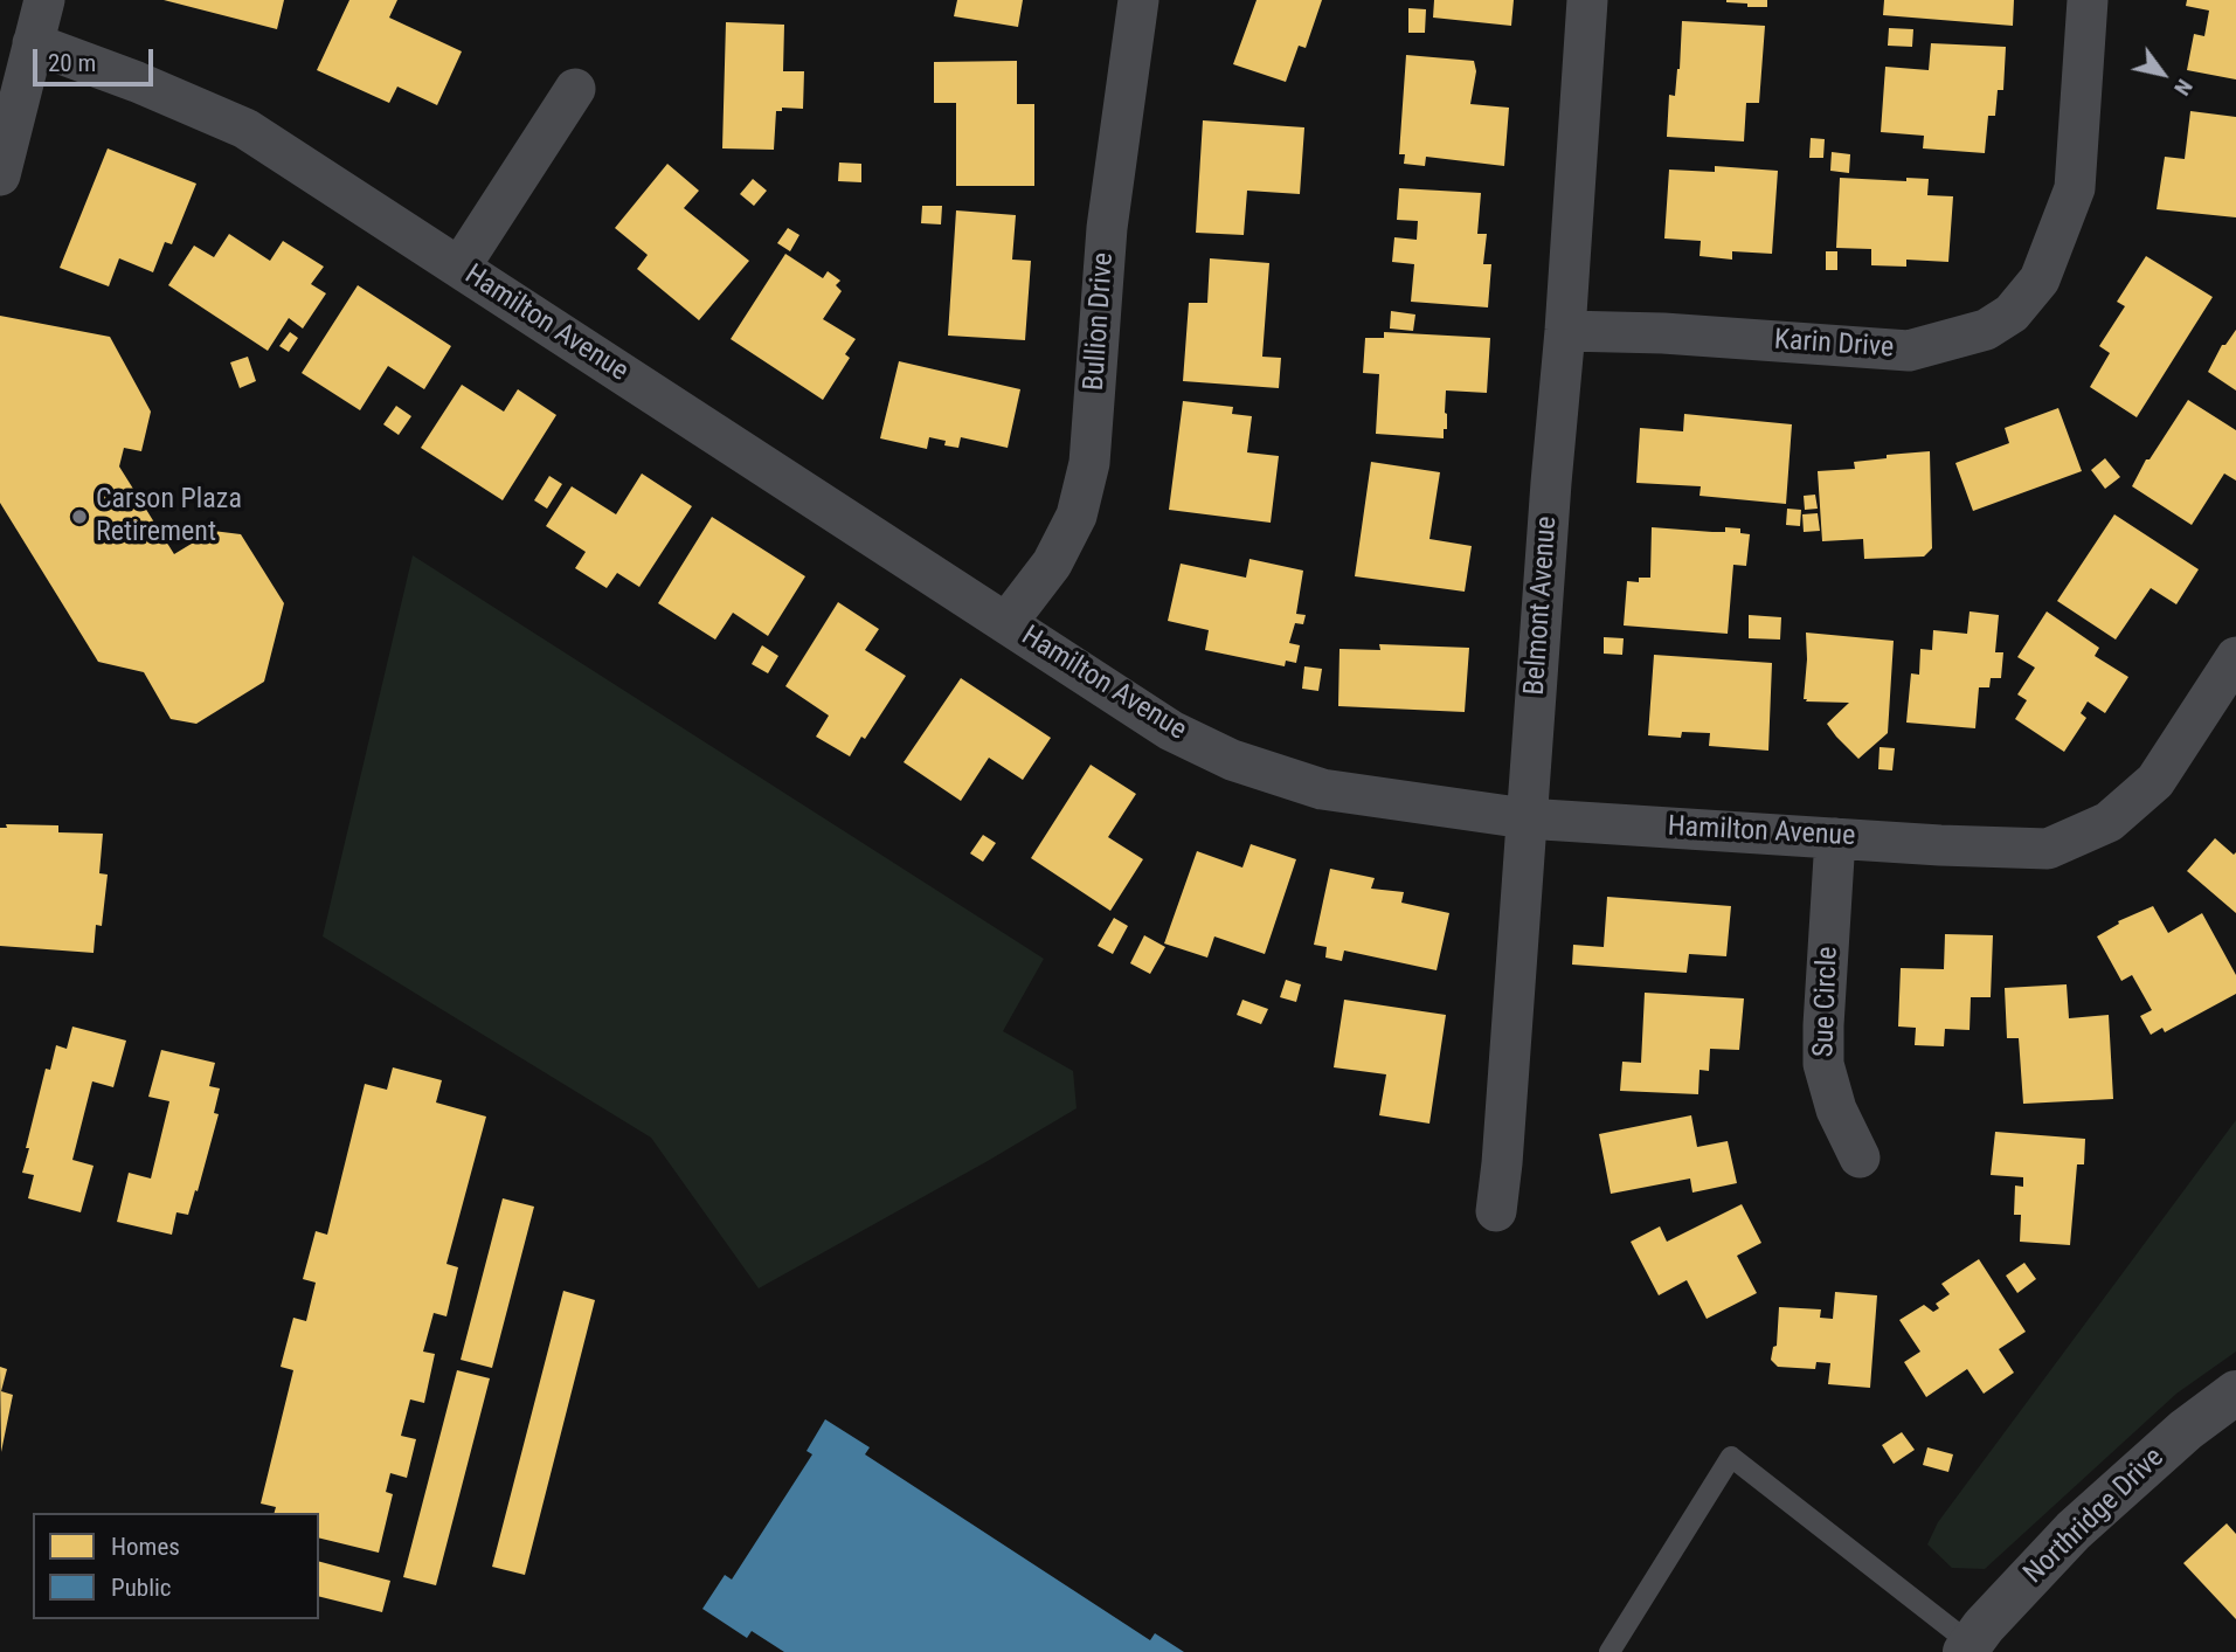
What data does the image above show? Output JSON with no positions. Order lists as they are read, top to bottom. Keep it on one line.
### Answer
{"streets":{"street":["Bullion Drive","Hamilton Avenue","Karin Drive","Belmont Avenue","Sue Circle","Northridge Drive"]},"crossings":[["Bullion Drive","Hamilton Avenue"],["Hamilton Avenue","Belmont Avenue"],["Hamilton Avenue","Sue Circle"],["Karin Drive","Belmont Avenue"]],"places":["Carson Plaza Retirement"],"legend":["Homes","Public"],"scale_bar":"20 m","north":"bottom right"}
